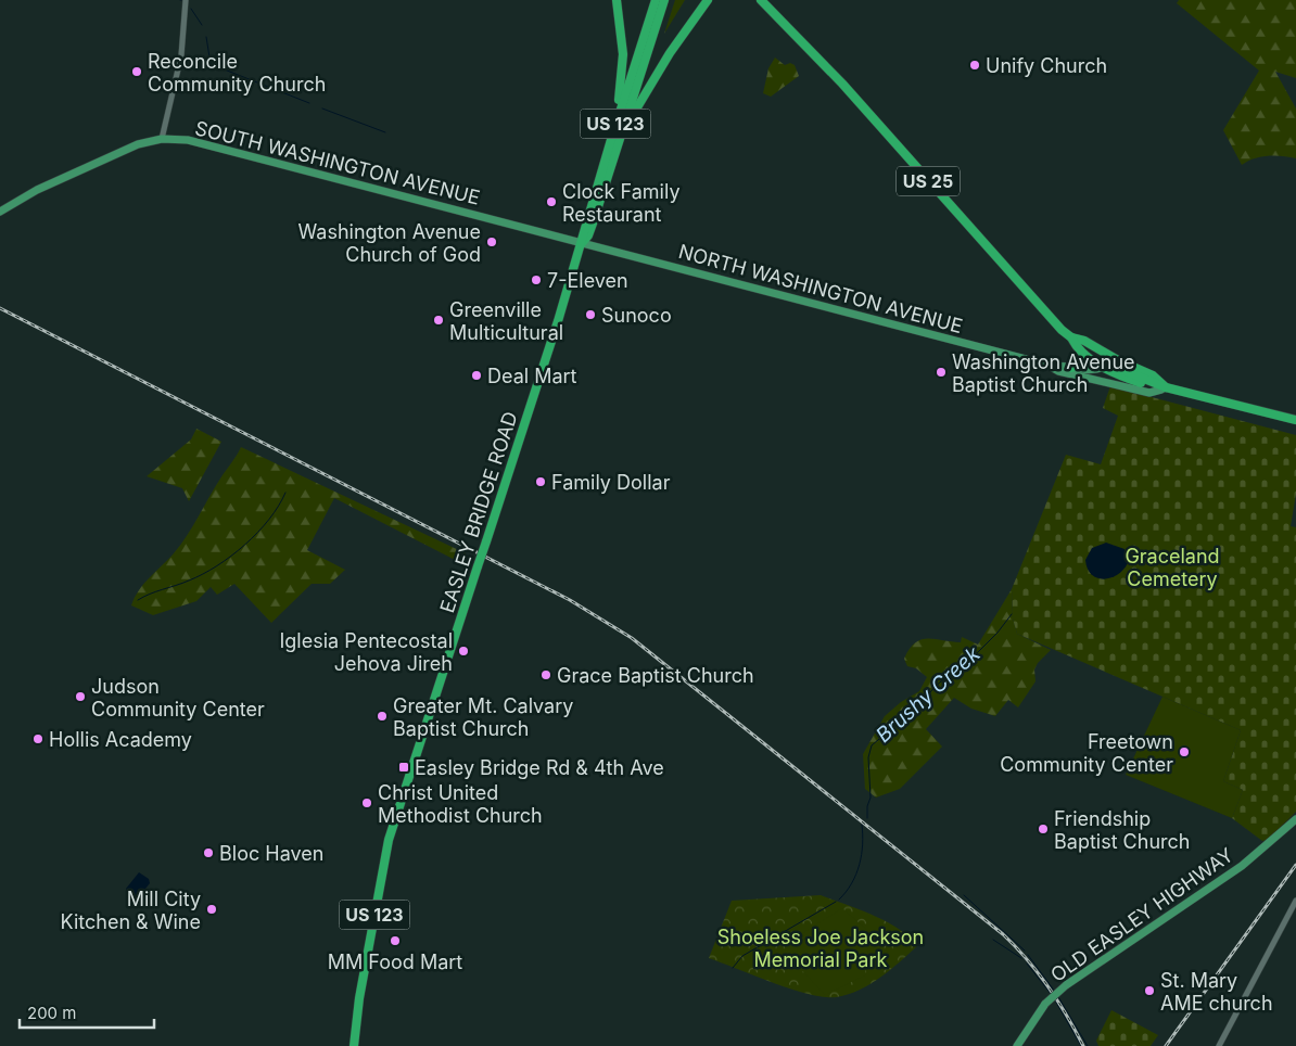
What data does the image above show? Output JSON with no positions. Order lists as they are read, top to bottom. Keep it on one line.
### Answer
{"streets":{"highway":["US 123","US 25","EASLEY BRIDGE ROAD"],"main road":["SOUTH WASHINGTON AVENUE","NORTH WASHINGTON AVENUE","OLD EASLEY HIGHWAY"]},"crossings":[["US 123","EASLEY BRIDGE ROAD"],["SOUTH WASHINGTON AVENUE","NORTH WASHINGTON AVENUE"],["SOUTH WASHINGTON AVENUE","EASLEY BRIDGE ROAD"],["US 25","NORTH WASHINGTON AVENUE"],["NORTH WASHINGTON AVENUE","EASLEY BRIDGE ROAD"]],"water":["Brushy Creek"],"parks":["Graceland Cemetery","Shoeless Joe Jackson Memorial Park"],"places":{"other":["Unify Church","Reconcile Community Church","Clock Family Restaurant","Washington Avenue Church of God","7-Eleven","Sunoco","Greenville Multicultural","Washington Avenue Baptist Church","Deal Mart","Family Dollar","Iglesia Pentecostal Jehova Jireh","Grace Baptist Church","Judson Community Center","Greater Mt. Calvary Baptist Church","Hollis Academy","Freetown Community Center","Christ United Methodist Church","Friendship Baptist Church","Bloc Haven","Mill City Kitchen & Wine","MM Food Mart","St. Mary AME church"],"transit":["Easley Bridge Rd & 4th Ave"]},"scale_bar":"200 m"}
